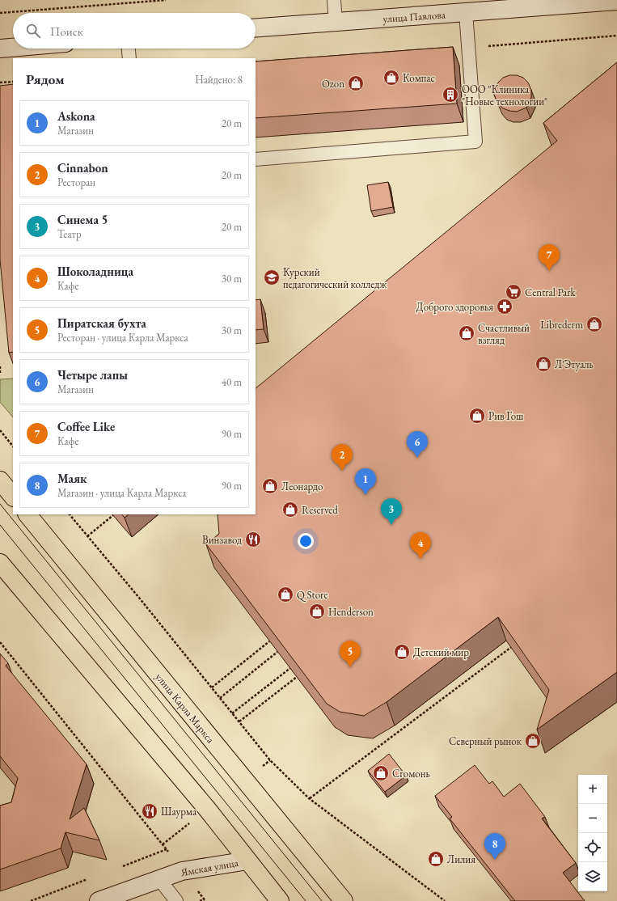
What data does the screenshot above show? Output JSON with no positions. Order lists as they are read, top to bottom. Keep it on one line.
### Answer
{"streets":{"main road":["улица Павлова","улица Карла Маркса","Ямская улица"]},"places":{"shop":["Компас","Ozon","Librederm","Счастливый взгляд","Л'Этуаль","Рив Гош","Леонардо","Reserved","Q Store","Henderson","Детский мир","Северный рынок","Сгомонь","Лилия"],"building":["ООО \"Клиника \"Новые технологии\""],"school or university":["Курский педагогический колледж"],"supermarket":["Central Park"],"pharmacy":["Доброго здоровья"],"restaurant":["Винзавод","Шаурма"]},"page":{"search":"Поиск","heading":["Рядом","Найдено: 8"],"list":[{"mark":"1","name":"Askona","note":"Магазин","value":"20 m"},{"mark":"2","name":"Cinnabon","note":"Ресторан","value":"20 m"},{"mark":"3","name":"Синема 5","note":"Театр","value":"20 m"},{"mark":"4","name":"Шоколадница","note":"Кафе","value":"30 m"},{"mark":"5","name":"Пиратская бухта","note":"Ресторан · улица Карла Маркса","value":"30 m"},{"mark":"6","name":"Четыре лапы","note":"Магазин","value":"40 m"},{"mark":"7","name":"Coffee Like","note":"Кафе","value":"90 m"},{"mark":"8","name":"Маяк","note":"Магазин · улица Карла Маркса","value":"90 m"}],"pins":["7","6","2","1","3","4","5","8"],"map_buttons":["+","−"]}}
